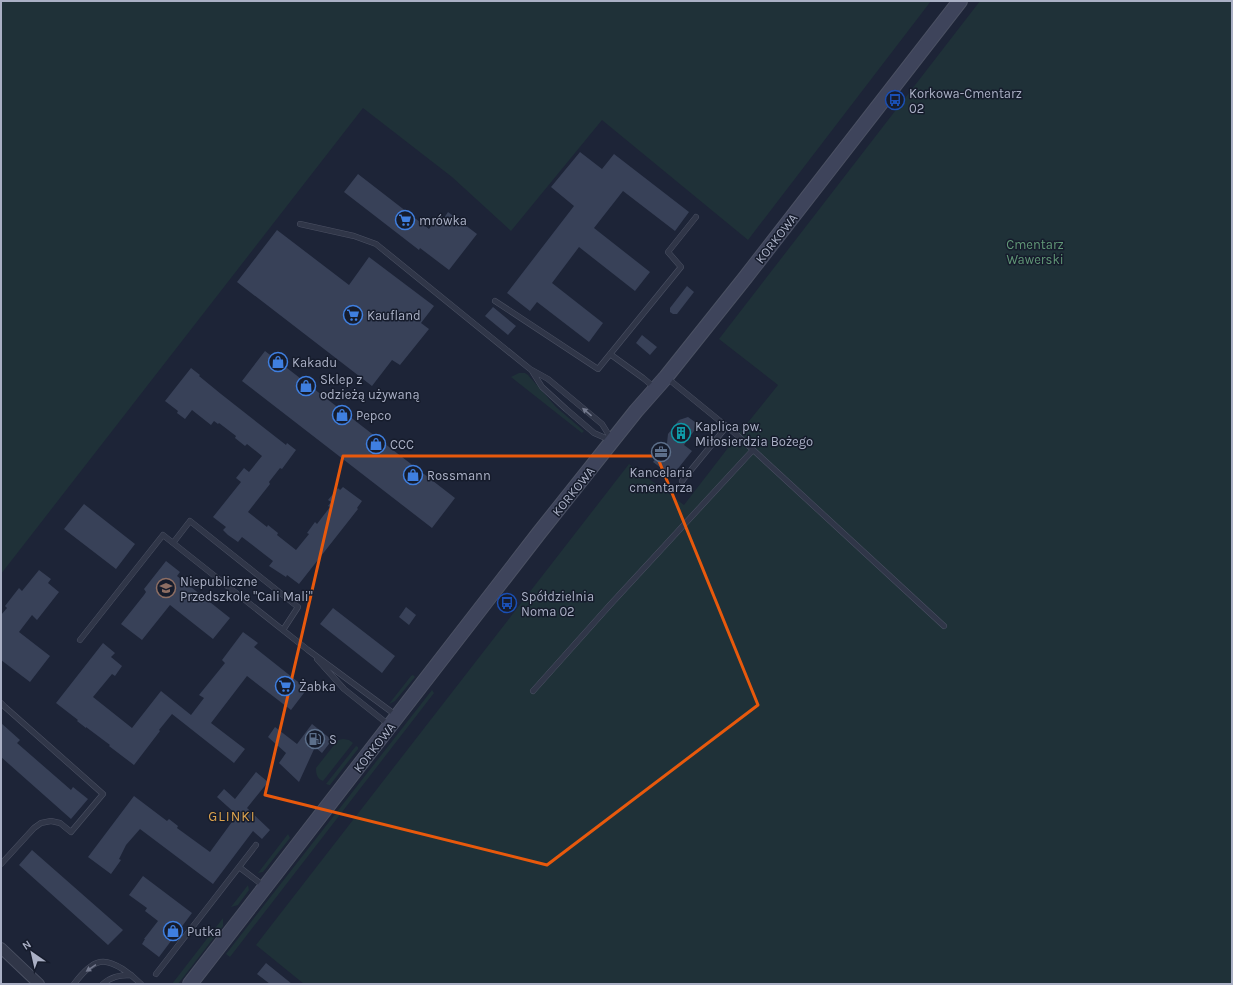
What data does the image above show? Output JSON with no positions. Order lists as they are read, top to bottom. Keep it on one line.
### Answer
{"streets":{"street":["KORKOWA"]},"districts":["GLINKI"],"parks":["Cmentarz Wawerski"],"places":{"bus stop":["Korkowa-Cmentarz 02","Spółdzielnia Noma 02"],"supermarket":["mrówka","Kaufland","Żabka"],"shop":["Kakadu","Sklep z odzieżą używaną","Pepco","CCC","Rossmann","Putka"],"building":["Kaplica pw. Miłosierdzia Bożego"],"office":["Kancelaria cmentarza"],"school or university":["Niepubliczne Przedszkole \"Cali Mali\""],"fuel station":["S"]},"north":"top left"}
